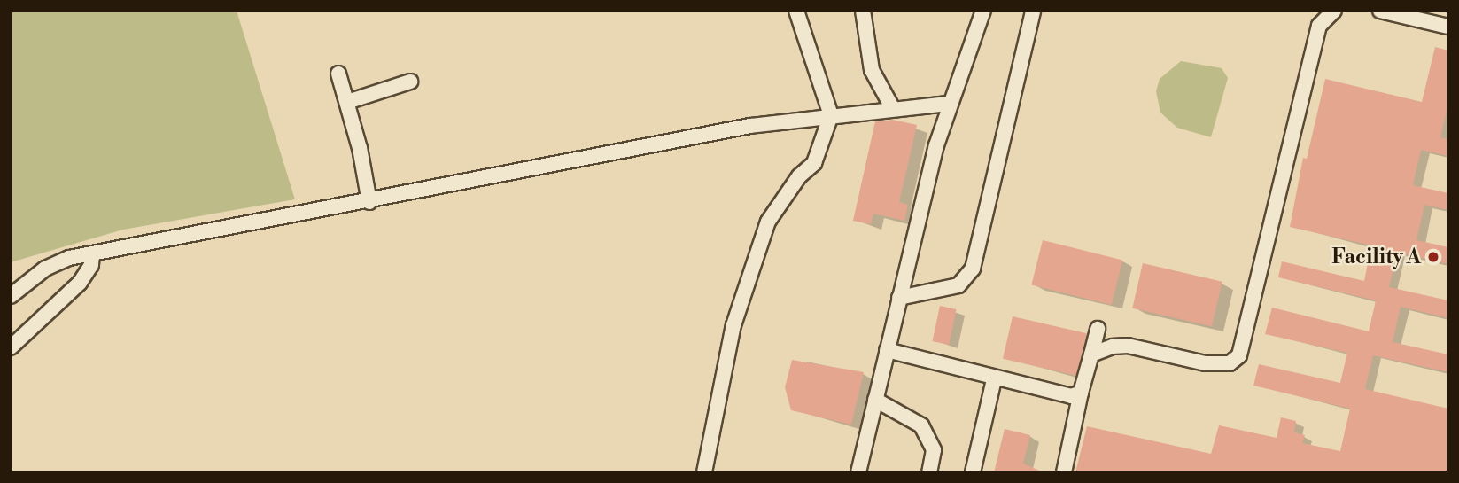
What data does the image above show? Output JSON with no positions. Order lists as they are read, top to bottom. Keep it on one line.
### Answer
{"places":["Facility A"]}
